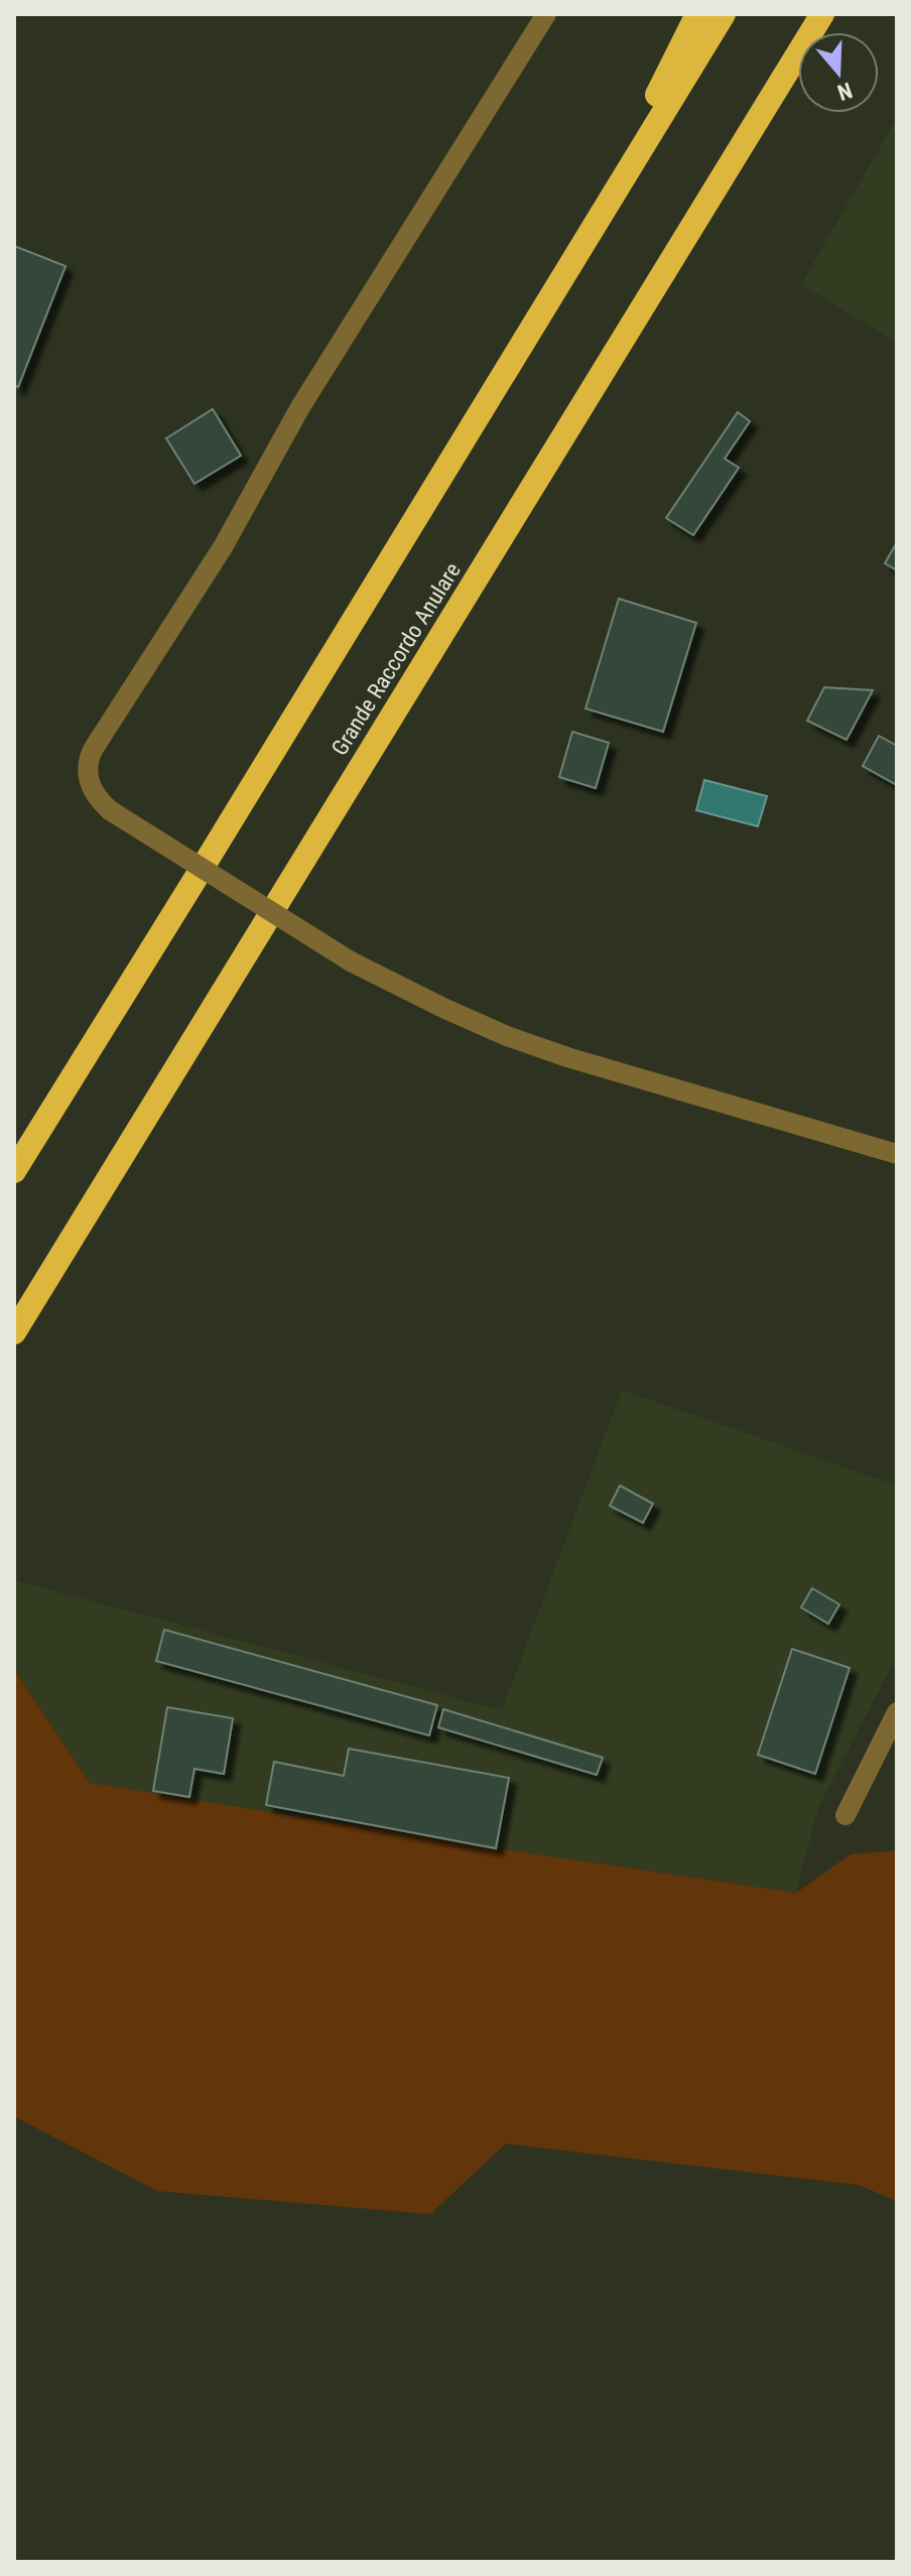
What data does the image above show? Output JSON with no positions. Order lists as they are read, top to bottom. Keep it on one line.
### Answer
{"streets":{"highway":["Grande Raccordo Anulare"]},"north":"bottom"}
